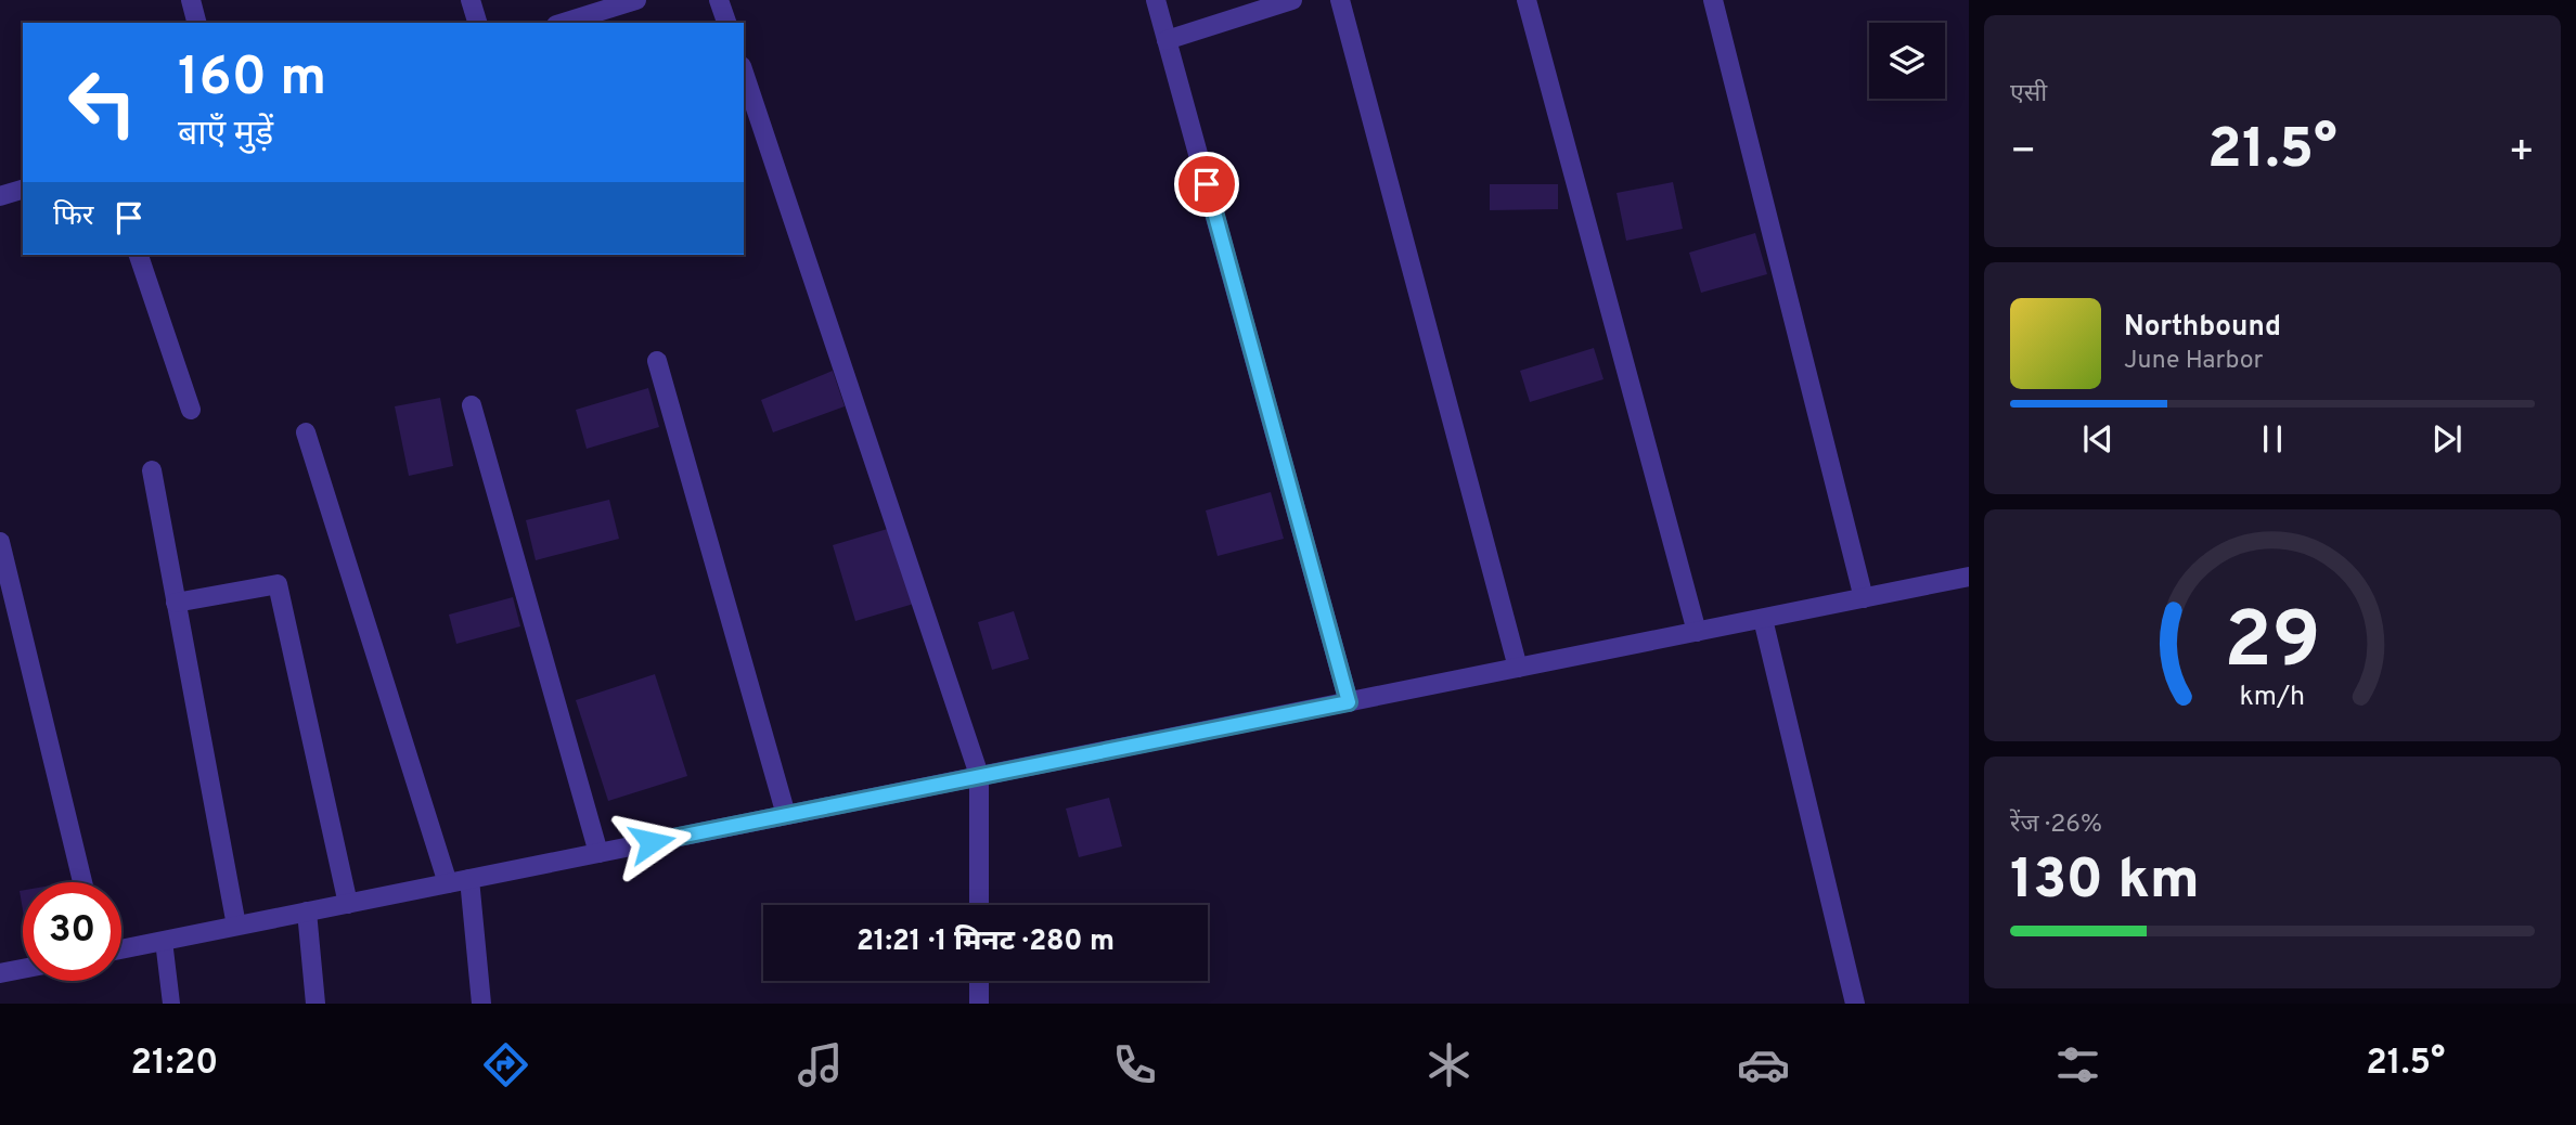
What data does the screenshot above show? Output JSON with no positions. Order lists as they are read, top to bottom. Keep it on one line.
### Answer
{"page":{"tile":["एसी",["रेंज · 26%","130 km"]],"turn":["160 m","बाएँ मुड़ें"],"heat":["−","21.5°","+"],"then":"फिर","song":["Northbound","June Harbor"],"limit":"30","trip":"21:21 · 1 मिनट · 280 m","tabs":["21:20","21.5°"],"gauge":["29","km/h"]}}
